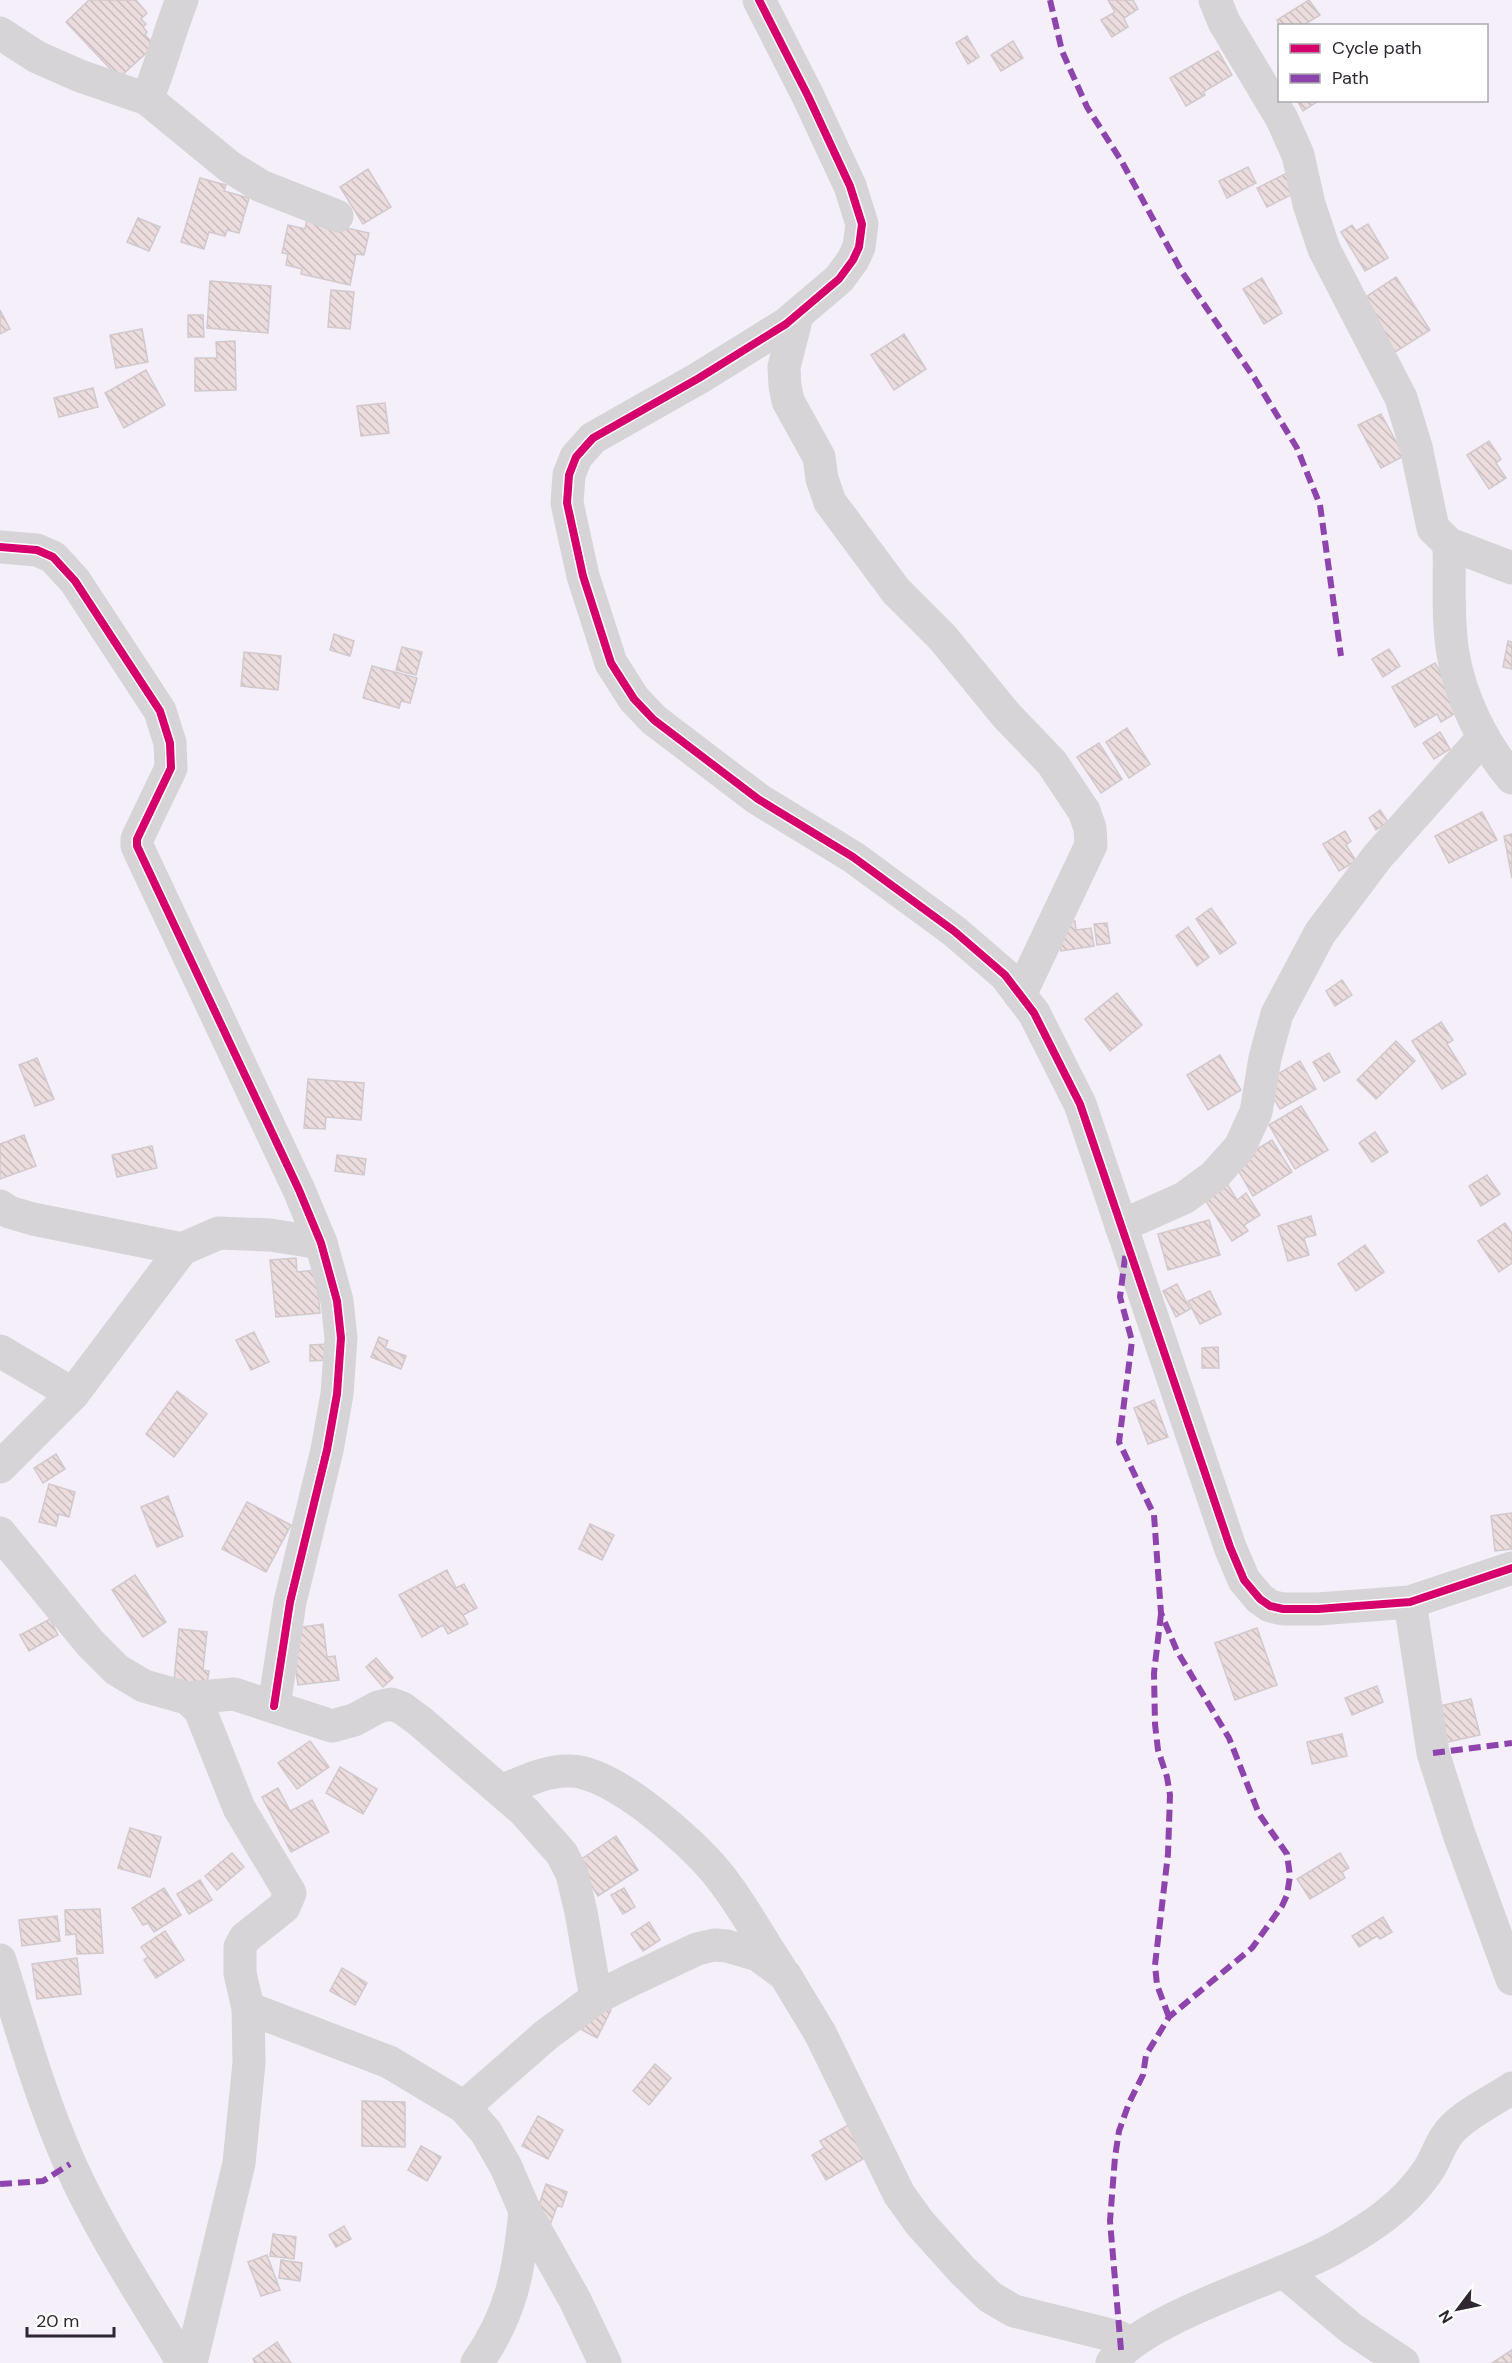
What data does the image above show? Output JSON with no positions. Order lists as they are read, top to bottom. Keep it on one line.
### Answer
{"legend":["Cycle path","Path"],"scale_bar":"20 m","north":"bottom left"}
